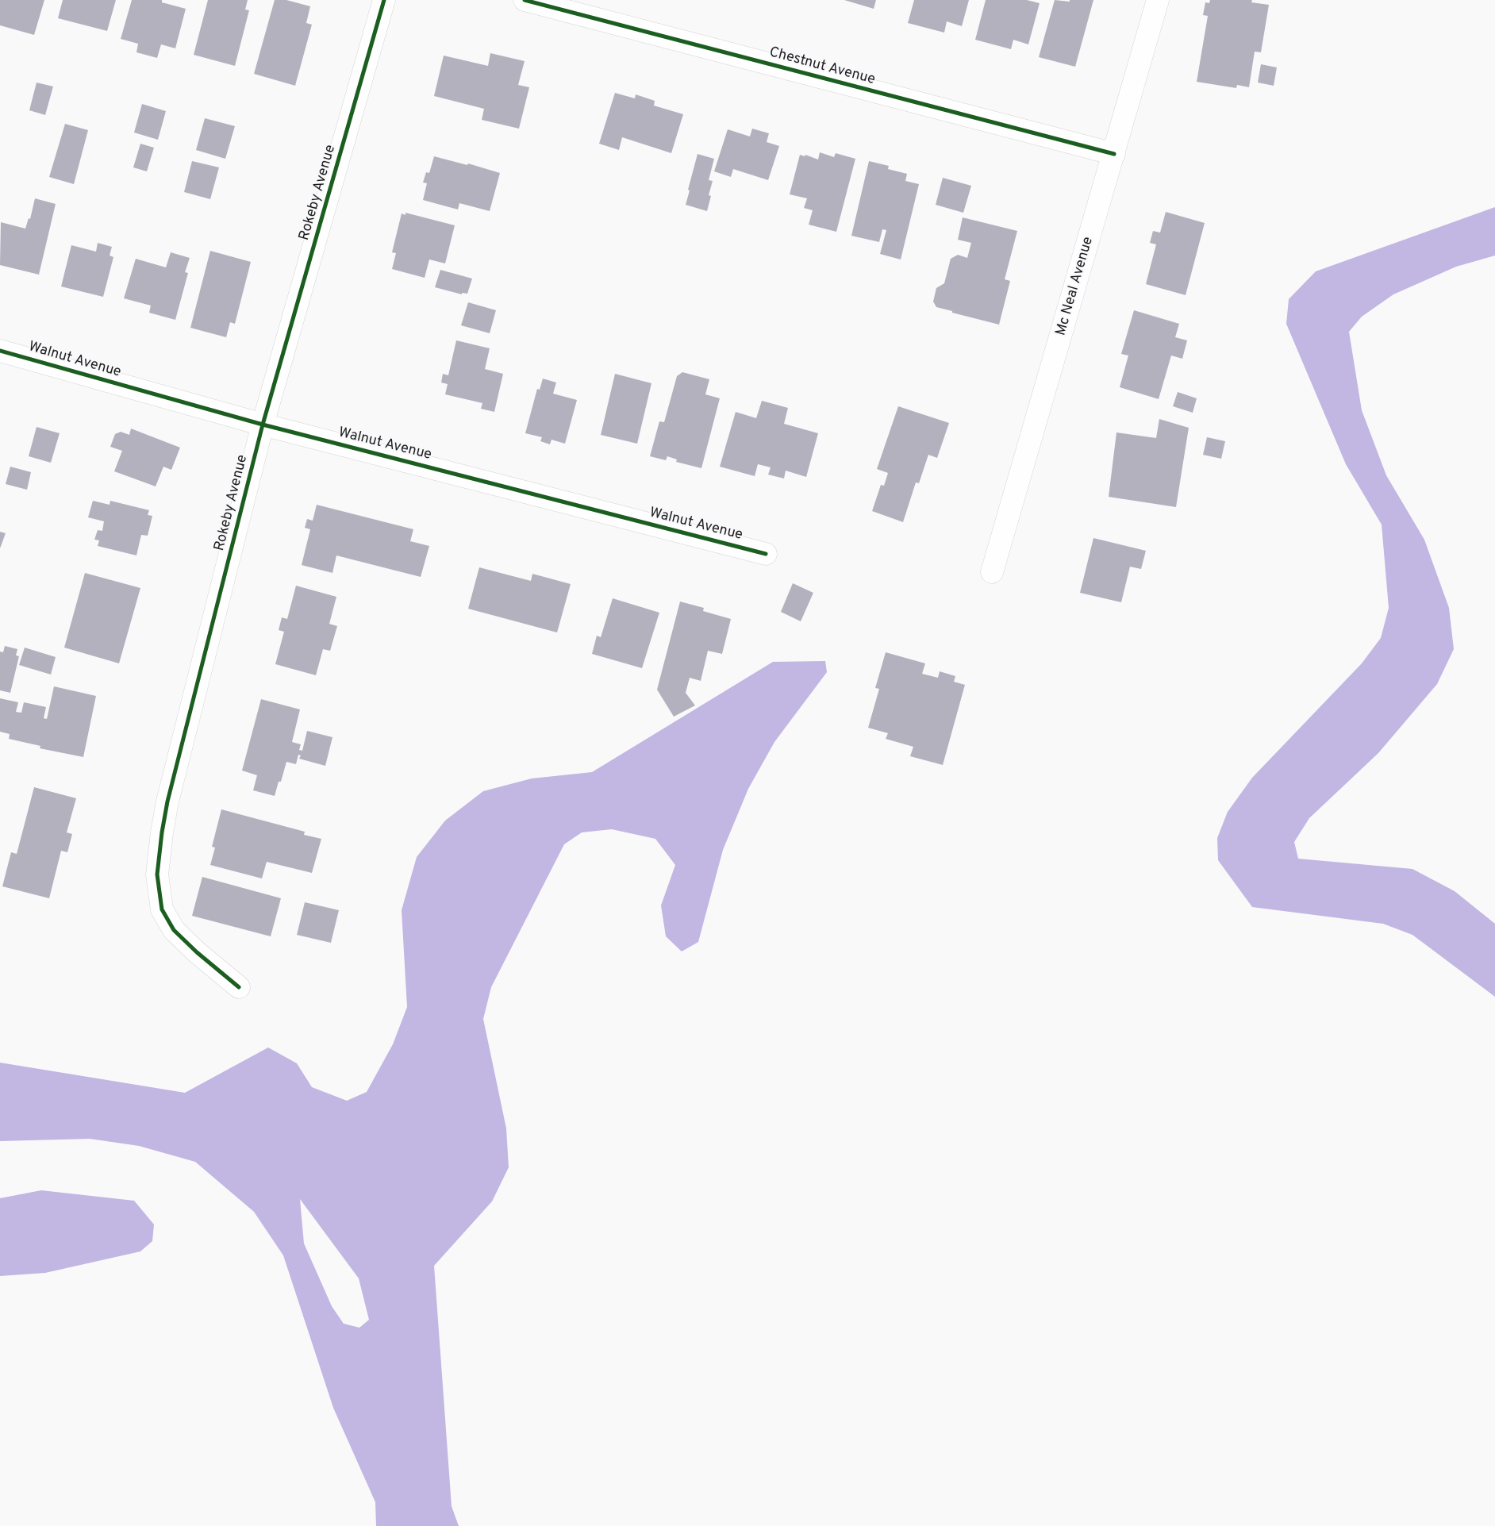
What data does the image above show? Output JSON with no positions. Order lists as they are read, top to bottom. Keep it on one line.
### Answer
{"streets":{"street":["Chestnut Avenue","Rokeby Avenue","Mc Neal Avenue","Walnut Avenue"]},"crossings":[["Chestnut Avenue","Mc Neal Avenue"],["Rokeby Avenue","Walnut Avenue"]]}
